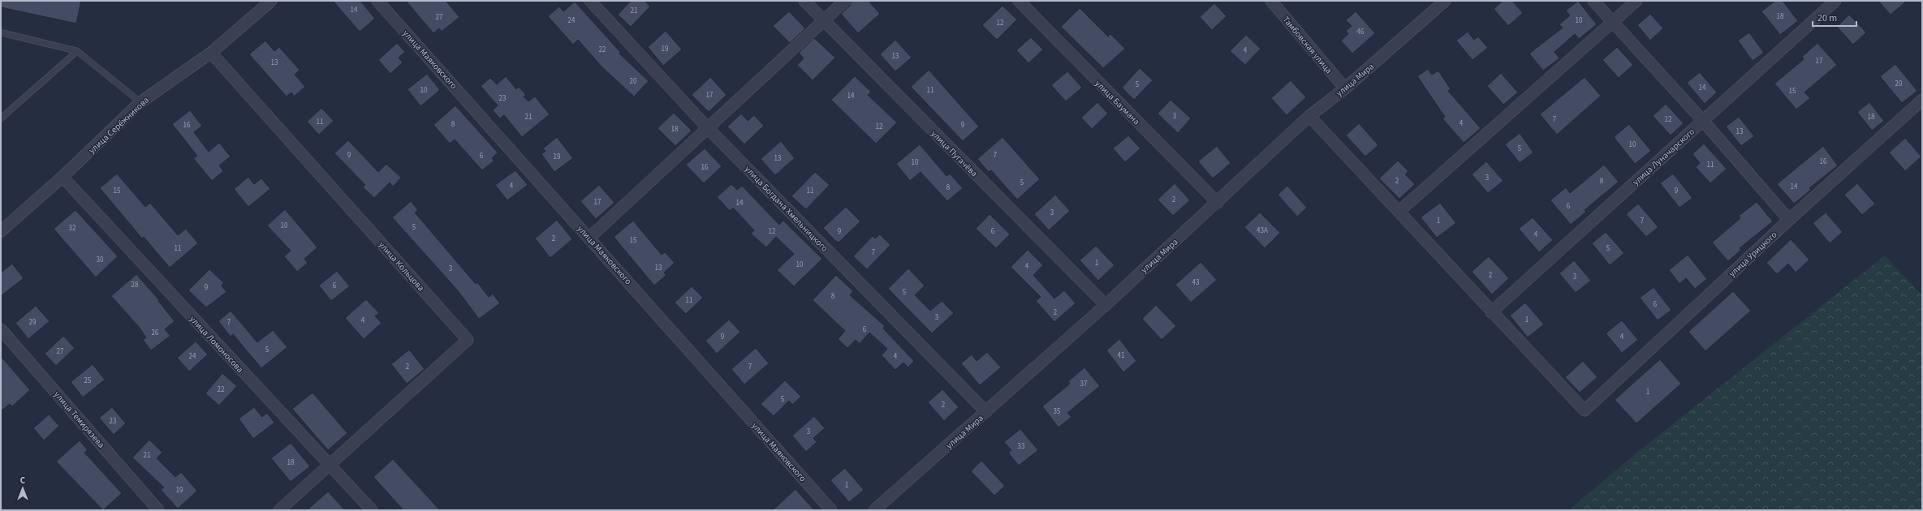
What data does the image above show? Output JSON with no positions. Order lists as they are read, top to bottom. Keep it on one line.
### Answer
{"streets":{"street":["Тамбовская улица","улица Маяковского","улица Мира","улица Баумана","улица Серёжникова","улица Пугачёва","улица Луначарского","улица Богдана Хмельницкого","улица Урицкого","улица Кольцова","улица Ломоносова","улица Темирязева"]},"crossings":[["Тамбовская улица","улица Мира"],["улица Мира","улица Баумана"],["улица Мира","улица Пугачёва"],["улица Мира","улица Богдана Хмельницкого"],["улица Серёжникова","улица Кольцова"],["улица Серёжникова","улица Ломоносова"],["улица Луначарского","улица Урицкого"],["улица Кольцова","улица Ломоносова"]],"house_numbers":["14","21","18","27","24","10","12","46","19","22","4","13","17","13","20","20","5","14","10","11","15","17","14","23","3","21","18","7","12","11","4","8","16","9","12","18","13","10","5","9","7","6","19","13","16","10","11","16","3","2","8","5","4","14","8","15","11","9","2","17","14","6","3","1","7","10","5","32","43А","12","9","6","4","2","15","11","5","7","30","1","10","4","13","3","2","3","43","28","6","9","5","8","11","6","2","3","1","4","29","7","6","26","9","4","5","27","41","24","4","2","7","25","37","22","1","5","2","35","23","3","33","21","18","1","19"],"scale_bar":"20 m","north":"top"}
